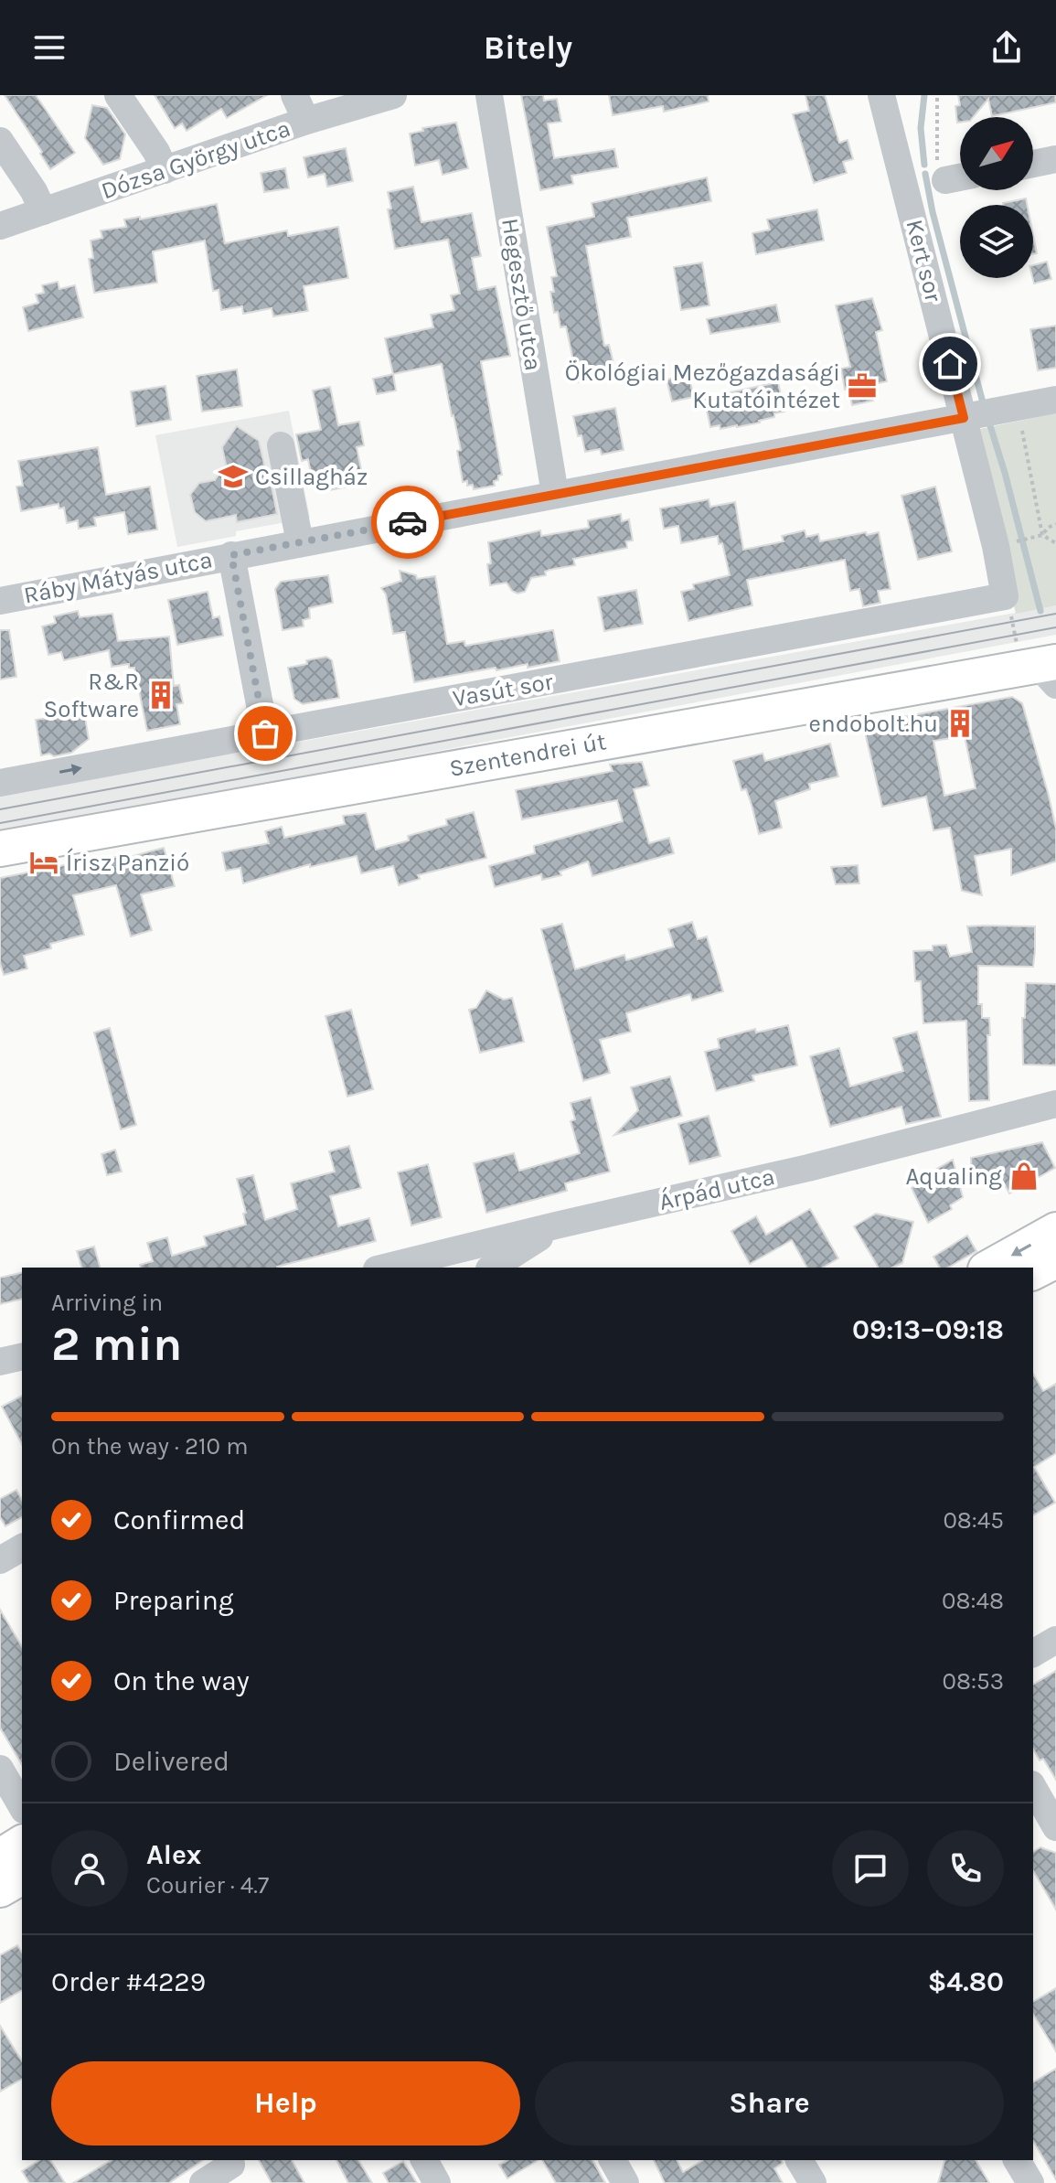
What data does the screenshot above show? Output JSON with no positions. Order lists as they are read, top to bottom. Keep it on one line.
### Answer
{"streets":{"main road":["Szentendrei út"],"street":["Dózsa György utca","Kert sor","Hegesztő utca","Ráby Mátyás utca","Vasút sor","Árpád utca"]},"crossings":[["Kert sor","Ráby Mátyás utca"],["Kert sor","Vasút sor"],["Hegesztő utca","Ráby Mátyás utca"]],"places":{"office":["Ökológiai Mezőgazdasági Kutatóintézet"],"school or university":["Csillagház"],"building":["R&R Software","endobolt.hu"],"hotel":["Írisz Panzió"],"shop":["Aqualing"]},"north":"top right","page":{"header":"Bitely","heading":["2 min","Arriving in","09:13–09:18"],"panel":["Alex","Courier · 4.7","Order #4229","$4.80"],"bar":"On the way · 210 m","list":[["Confirmed","08:45"],["Preparing","08:48"],["On the way","08:53"],"Delivered"],"buttons":["Help","Share"]}}
